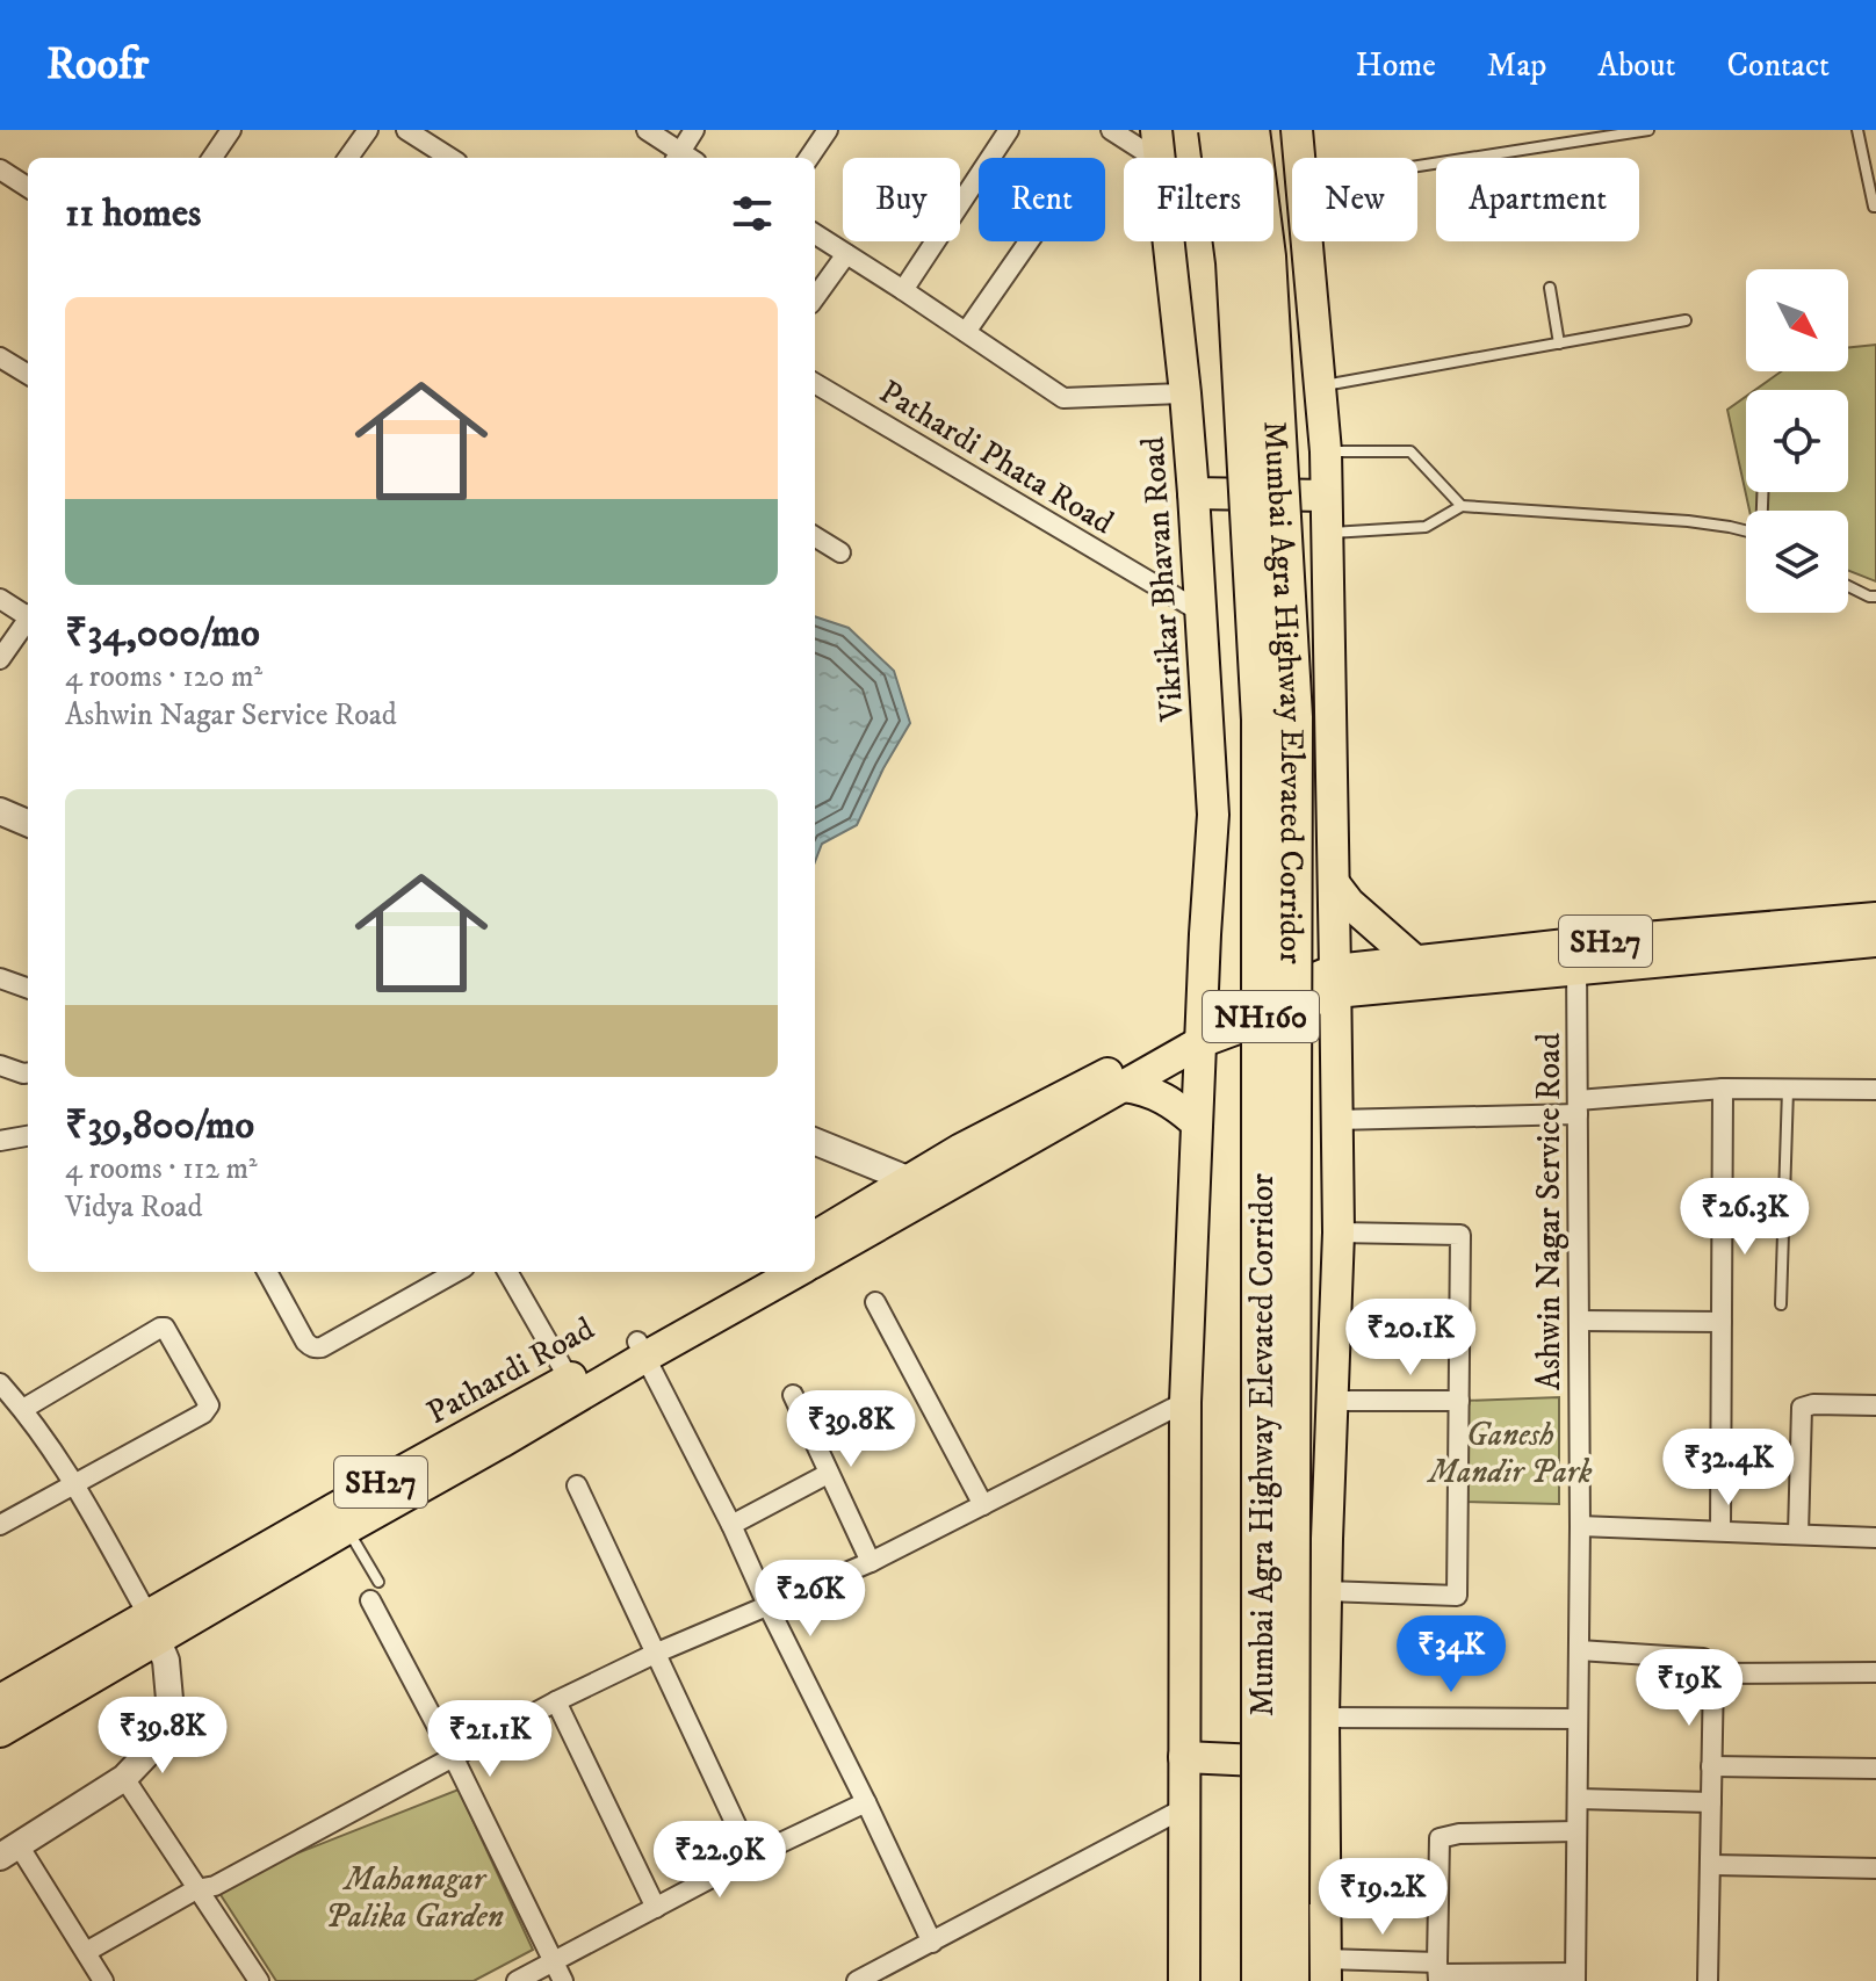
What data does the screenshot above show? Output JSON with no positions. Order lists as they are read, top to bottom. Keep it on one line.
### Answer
{"streets":{"highway":["Mumbai Agra Highway Elevated Corridor","NH160"],"main road":["Vikrikar Bhavan Road","SH27","Pathardi Road"],"street":["Pathardi Phata Road","Ashwin Nagar Service Road"]},"crossings":[["Pathardi Phata Road","Vikrikar Bhavan Road"],["Vikrikar Bhavan Road","SH27"],["SH27","Ashwin Nagar Service Road"]],"parks":["Ganesh Mandir Park","Mahanagar Palika Garden"],"north":"bottom right","page":{"header":"Roofr","nav":["Home","Map","About","Contact"],"chip":["Buy","Rent","Filters","New","Apartment"],"heading":"11 homes","list":[{"name":"₹34,000/mo","note":"4 rooms · 120 m² · Ashwin Nagar Service Road"},{"name":"₹39,800/mo","note":"4 rooms · 112 m² · Vidya Road"}],"price":["₹26.3K","₹20.1K","₹39.8K","₹32.4K","₹26K","₹34K","₹19K","₹39.8K","₹21.1K","₹22.9K","₹19.2K"]}}
